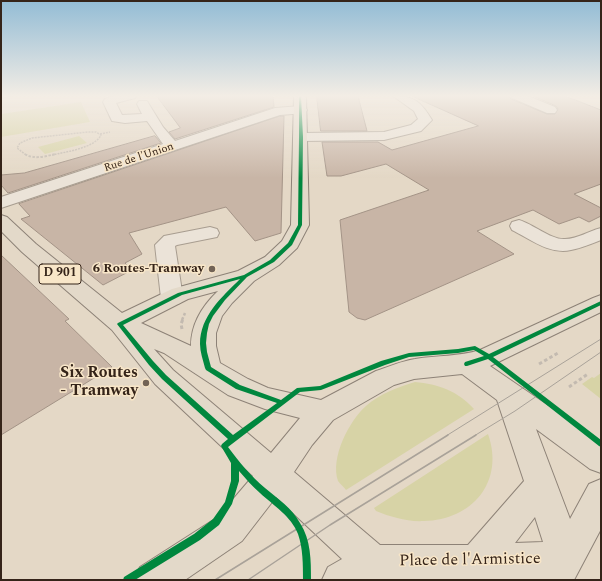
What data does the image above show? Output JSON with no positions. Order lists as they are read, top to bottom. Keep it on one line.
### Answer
{"streets":{"main road":["D 901","Place de l'Armistice"],"street":["Rue de l'Union"]},"places":["6 Routes-Tramway","Six Routes - Tramway"]}
